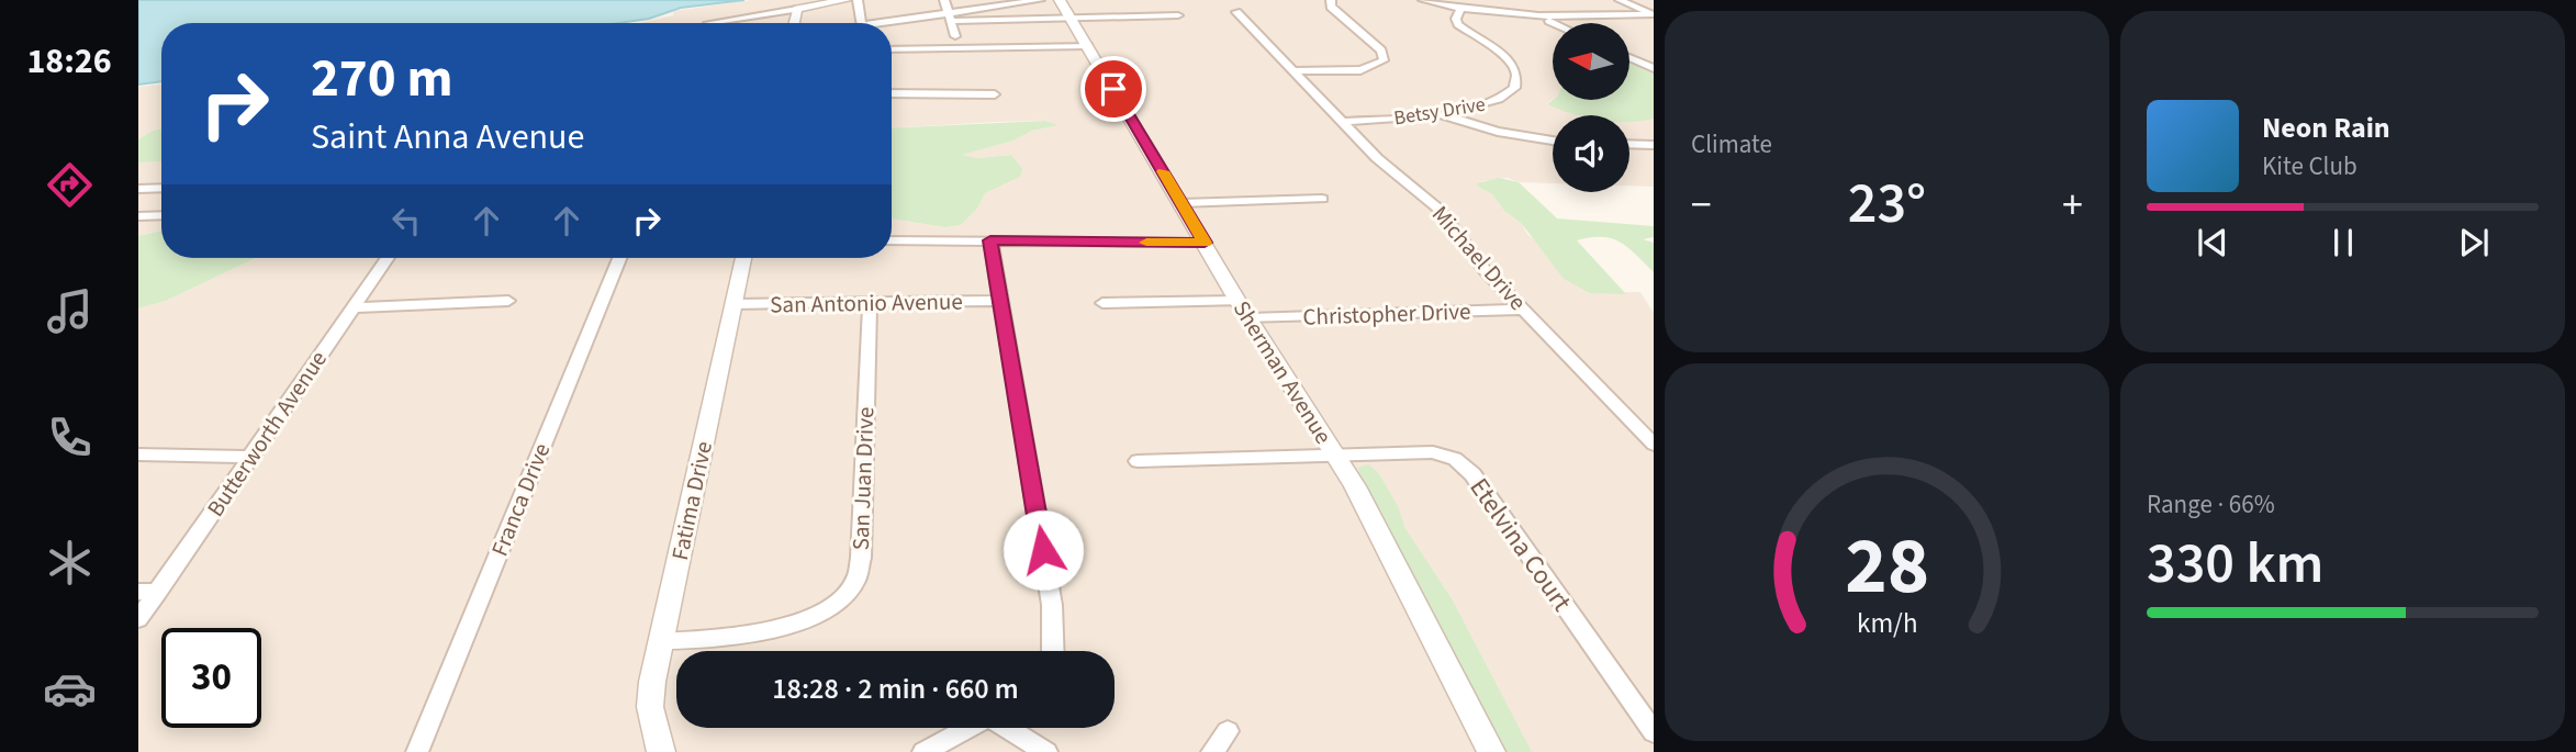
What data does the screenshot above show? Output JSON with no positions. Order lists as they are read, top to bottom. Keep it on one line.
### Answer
{"streets":{"street":["Betsy Drive","Michael Drive","San Antonio Avenue","Christopher Drive","Sherman Avenue","Butterworth Avenue","San Juan Drive","Franca Drive","Fatima Drive","Etelvina Court"]},"crossings":[["Betsy Drive","Michael Drive"],["Michael Drive","Christopher Drive"],["San Antonio Avenue","San Juan Drive"],["San Antonio Avenue","Fatima Drive"],["Christopher Drive","Sherman Avenue"],["Sherman Avenue","Etelvina Court"],["San Juan Drive","Fatima Drive"]],"north":"left","page":{"tabs":"18:26","tile":["Climate",["Range · 66%","330 km"]],"turn":["270 m","Saint Anna Avenue"],"song":["Neon Rain","Kite Club"],"heat":["−","23°","+"],"limit":"30","trip":"18:28 · 2 min · 660 m","gauge":["28","km/h"]}}
